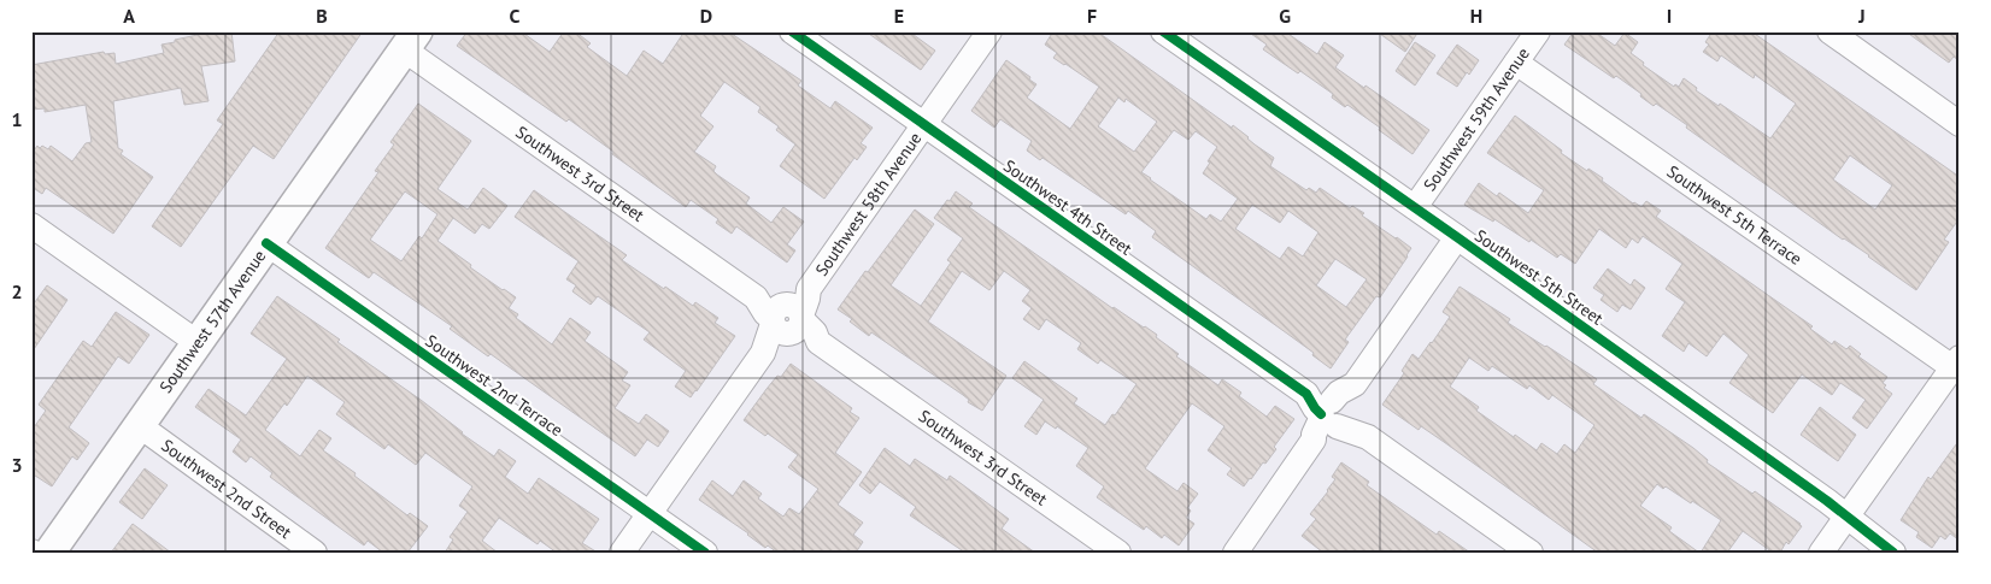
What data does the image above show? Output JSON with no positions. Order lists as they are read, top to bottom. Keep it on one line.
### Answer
{"streets":{"main road":["Southwest 57th Avenue"],"street":["Southwest 59th Avenue","Southwest 3rd Street","Southwest 58th Avenue","Southwest 4th Street","Southwest 5th Terrace","Southwest 5th Street","Southwest 2nd Terrace","Southwest 2nd Street"]},"crossings":[["Southwest 59th Avenue","Southwest 5th Terrace"],["Southwest 59th Avenue","Southwest 5th Street"],["Southwest 3rd Street","Southwest 58th Avenue"],["Southwest 3rd Street","Southwest 57th Avenue"],["Southwest 58th Avenue","Southwest 4th Street"],["Southwest 58th Avenue","Southwest 2nd Terrace"],["Southwest 57th Avenue","Southwest 2nd Terrace"],["Southwest 57th Avenue","Southwest 2nd Street"]],"grid":{"columns":["A","B","C","D","E","F","G","H","I","J"],"rows":["1","2","3"]}}
